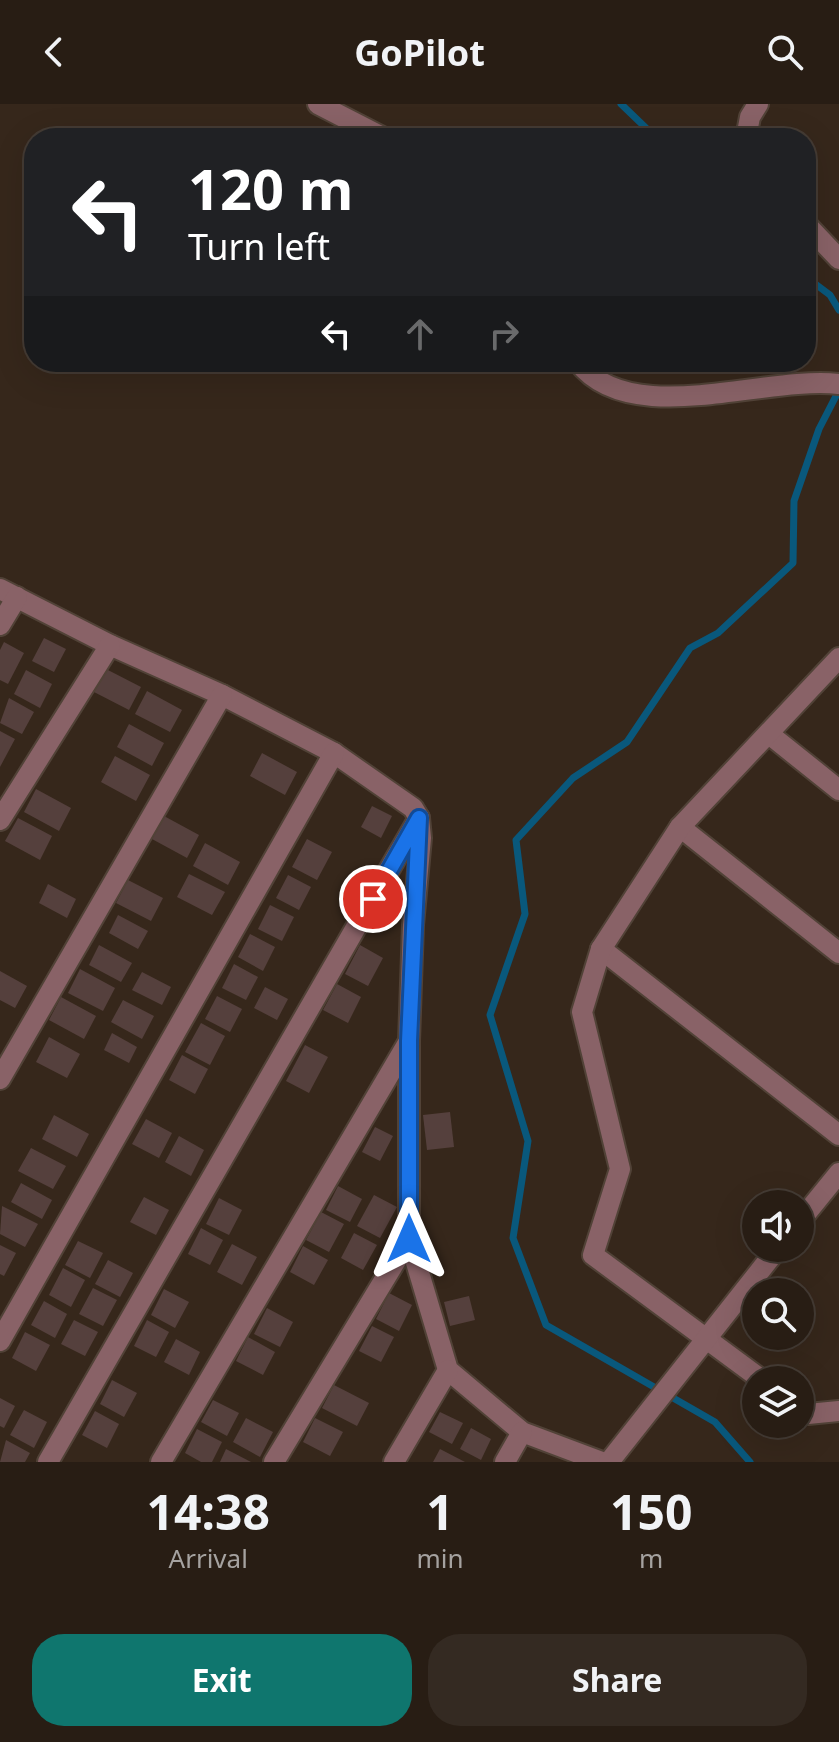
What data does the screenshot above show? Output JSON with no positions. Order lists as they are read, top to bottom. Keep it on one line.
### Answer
{"page":{"header":"GoPilot","turn":["120 m","Turn left"],"eta":["14:38","Arrival","1","min","150","m"],"buttons":["Exit","Share"]}}
